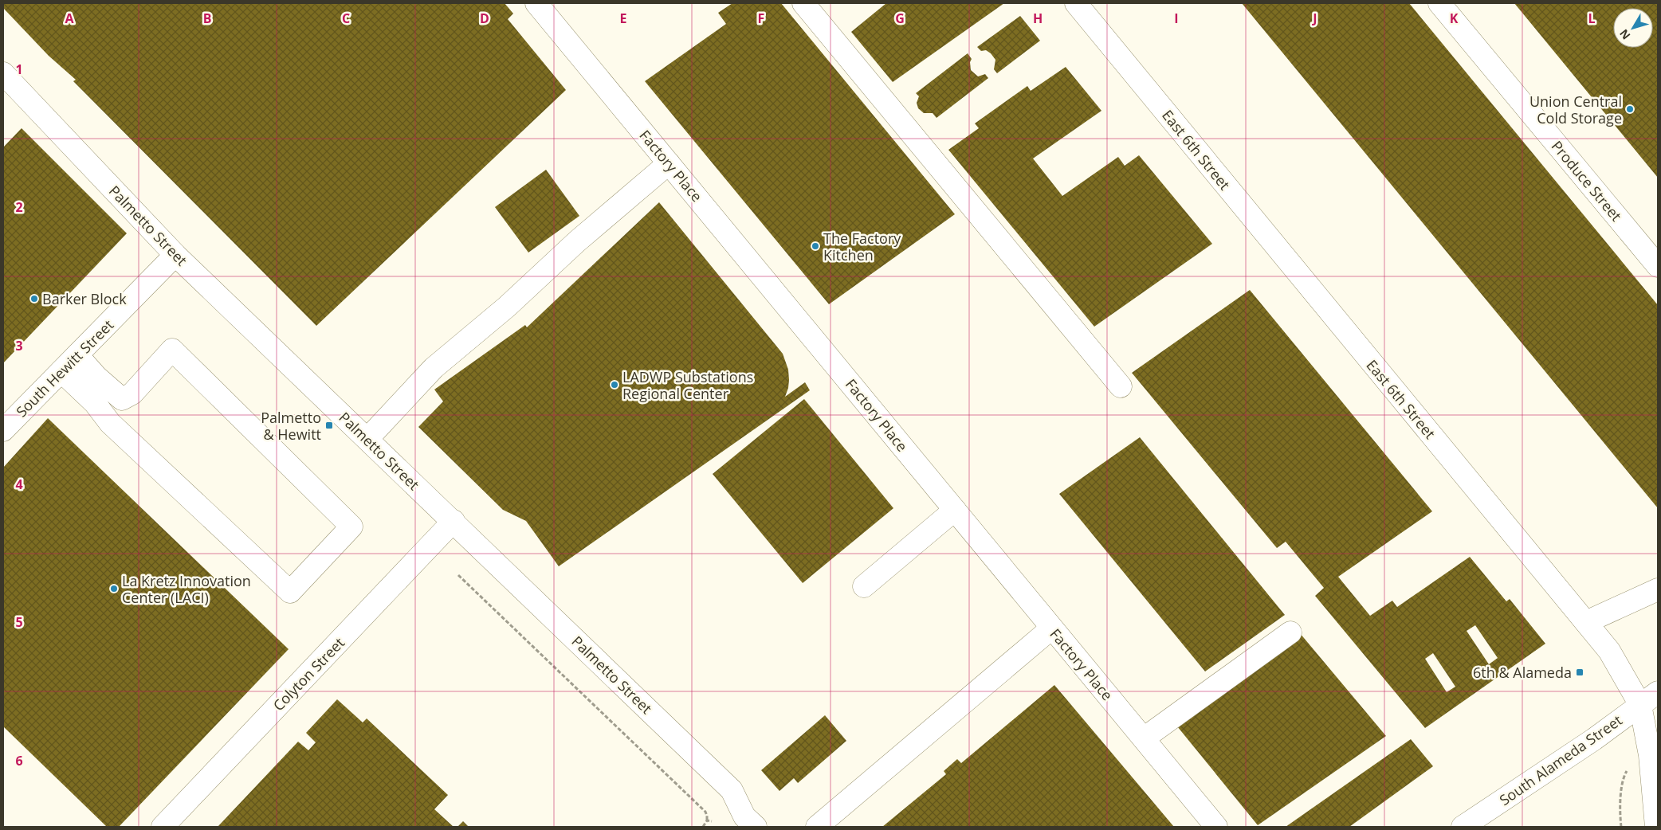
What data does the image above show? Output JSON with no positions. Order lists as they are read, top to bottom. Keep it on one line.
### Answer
{"streets":{"street":["East 6th Street","Factory Place","Produce Street","Palmetto Street","South Hewitt Street","Colyton Street","South Alameda Street"]},"crossings":[["East 6th Street","South Alameda Street"],["Palmetto Street","South Hewitt Street"],["Palmetto Street","Colyton Street"]],"places":{"other":["Union Central Cold Storage","The Factory Kitchen","Barker Block","LADWP Substations Regional Center","La Kretz Innovation Center (LACI)"],"transit":["Palmetto & Hewitt","6th & Alameda"]},"north":"bottom left","grid":{"columns":["A","B","C","D","E","F","G","H","I","J","K","L"],"rows":["1","2","3","4","5","6"]}}
